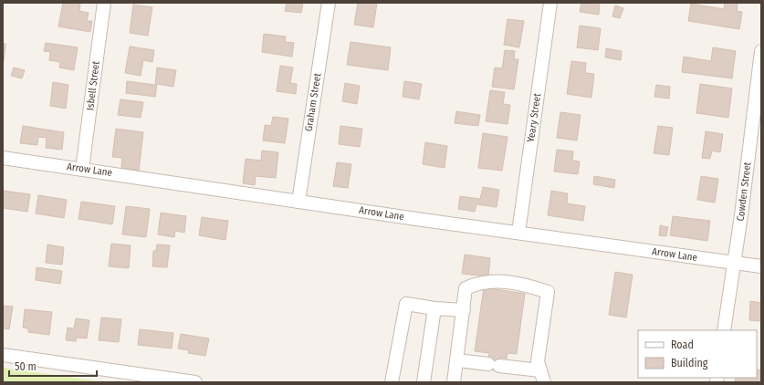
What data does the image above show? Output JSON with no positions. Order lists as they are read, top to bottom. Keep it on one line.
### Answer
{"streets":{"street":["Isbell Street","Graham Street","Yeary Street","Arrow Lane","Cowden Street"]},"crossings":[["Isbell Street","Arrow Lane"],["Graham Street","Arrow Lane"],["Yeary Street","Arrow Lane"],["Arrow Lane","Cowden Street"]],"legend":["Road","Building"],"scale_bar":"50 m"}
